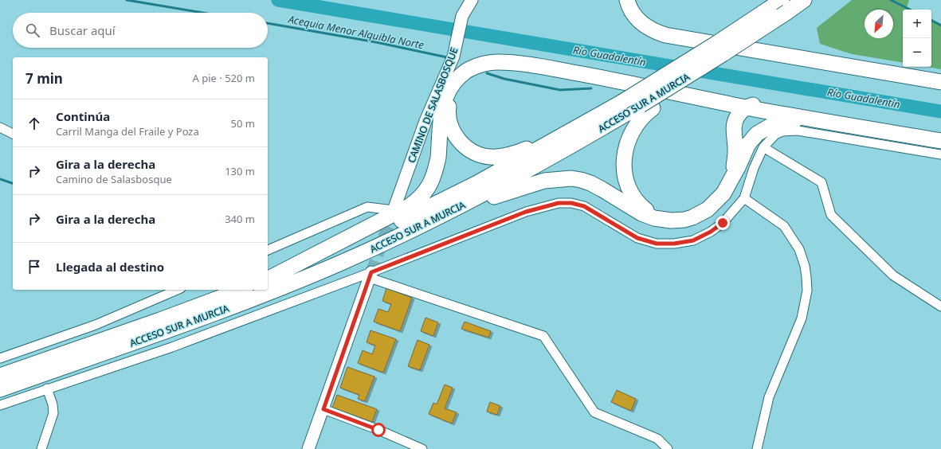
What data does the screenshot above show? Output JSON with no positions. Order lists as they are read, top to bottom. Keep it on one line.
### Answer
{"streets":{"highway":["ACCESO SUR A MURCIA"],"street":["CAMINO DE SALASBOSQUE"]},"water":["Acequia Menor Alquibla Norte","Río Guadalentín"],"north":"bottom left","page":{"map_buttons":["+","−"],"search":"Buscar aquí","heading":["7 min","A pie · 520 m"],"list":[["Continúa","Carril Manga del Fraile y Poza","50 m"],["Gira a la derecha","Camino de Salasbosque","130 m"],["Gira a la derecha","340 m"],"Llegada al destino"]}}
